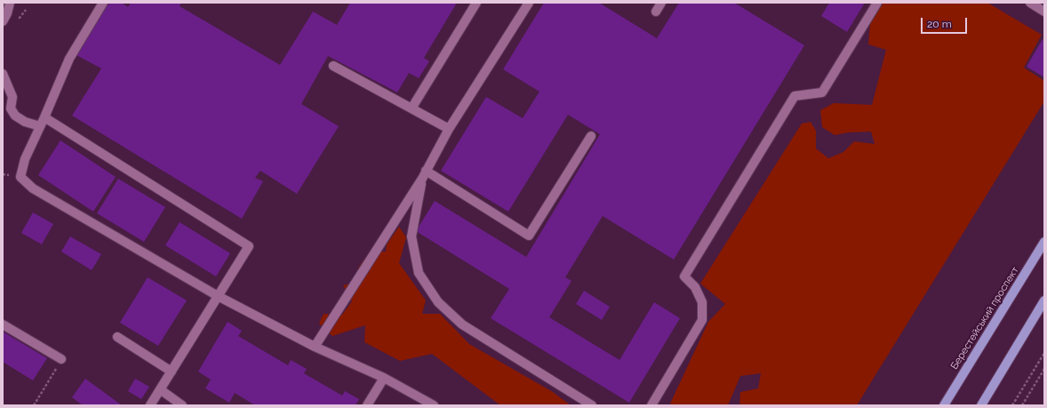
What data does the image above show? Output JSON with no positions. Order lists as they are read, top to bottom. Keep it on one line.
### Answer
{"streets":{"main road":["Берестейський проспект"]},"scale_bar":"20 m"}
